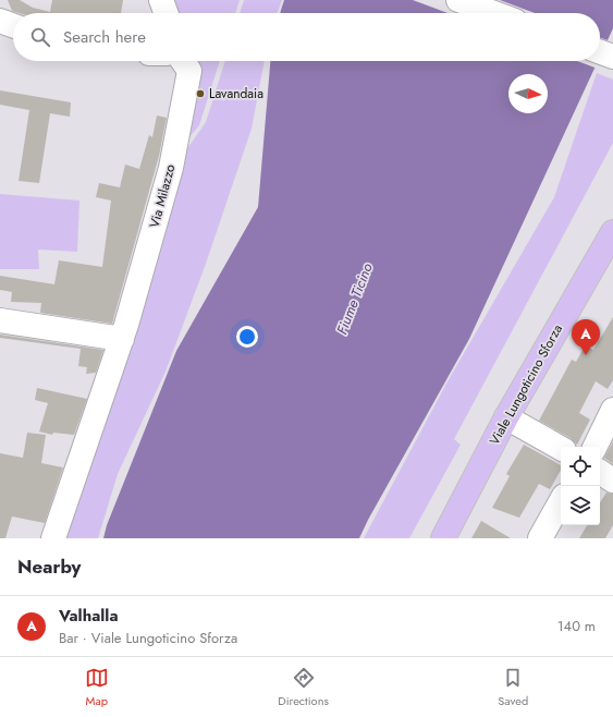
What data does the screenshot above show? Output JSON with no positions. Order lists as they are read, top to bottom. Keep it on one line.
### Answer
{"streets":{"main road":["Viale Lungoticino Sforza"],"street":["Via Milazzo"]},"water":["Fiume Ticino"],"places":["Lavandaia"],"north":"right","page":{"search":"Search here","pins":"A","heading":"Nearby","list":[{"mark":"A","name":"Valhalla","note":"Bar · Viale Lungoticino Sforza","value":"140 m"}],"nav":["Map","Directions","Saved"]}}
